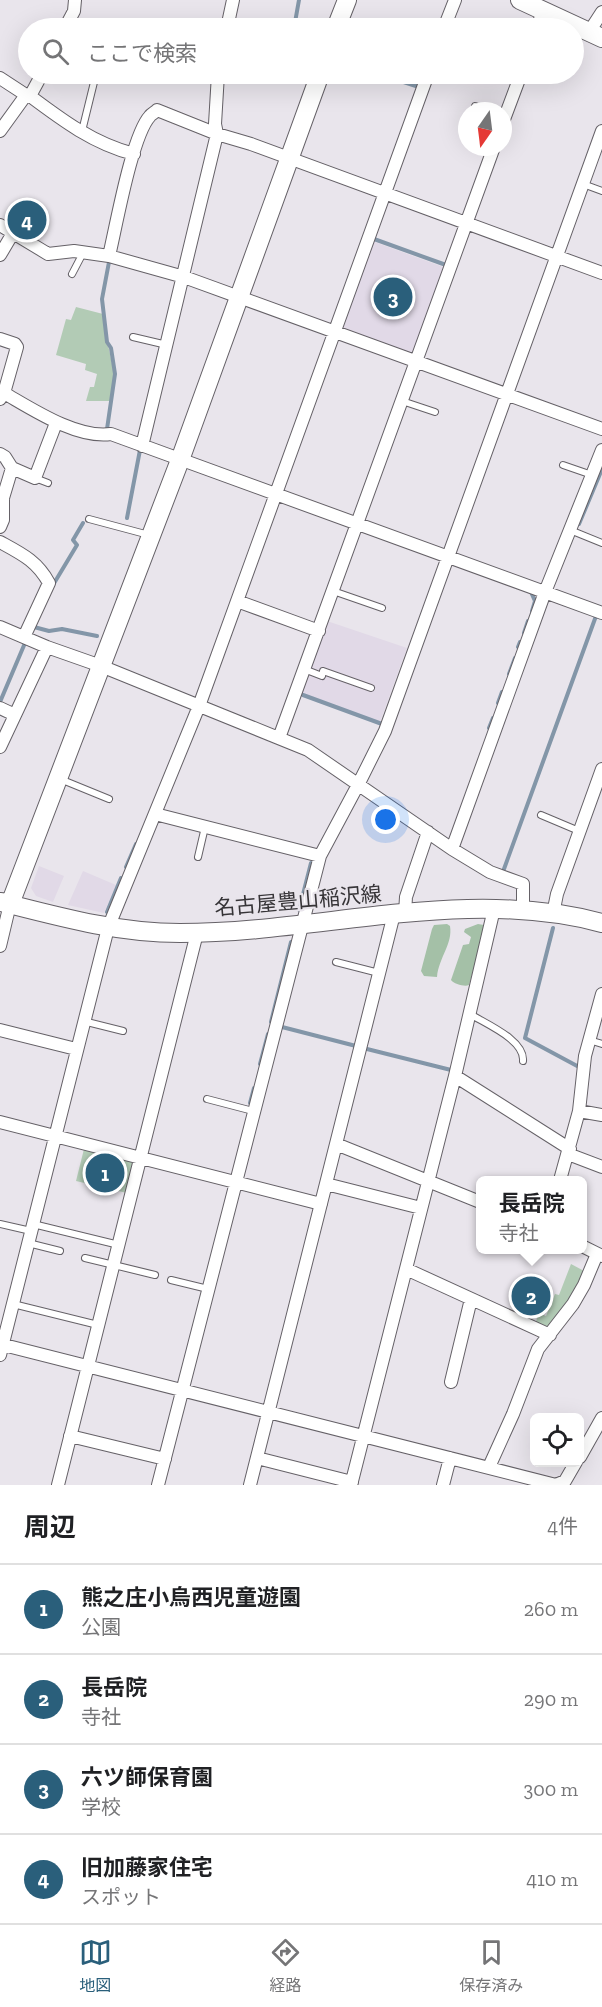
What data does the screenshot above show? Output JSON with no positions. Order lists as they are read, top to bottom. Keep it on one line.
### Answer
{"streets":{"street":["名古屋豊山稲沢線"]},"north":"bottom","page":{"search":"ここで検索","pins":["4","3","1","2"],"popup":["長岳院","寺社"],"heading":["周辺","4件"],"list":[{"mark":"1","name":"熊之庄小烏西児童遊園","note":"公園","value":"260 m"},{"mark":"2","name":"長岳院","note":"寺社","value":"290 m"},{"mark":"3","name":"六ツ師保育園","note":"学校","value":"300 m"},{"mark":"4","name":"旧加藤家住宅","note":"スポット","value":"410 m"}],"nav":["地図","経路","保存済み"]}}
